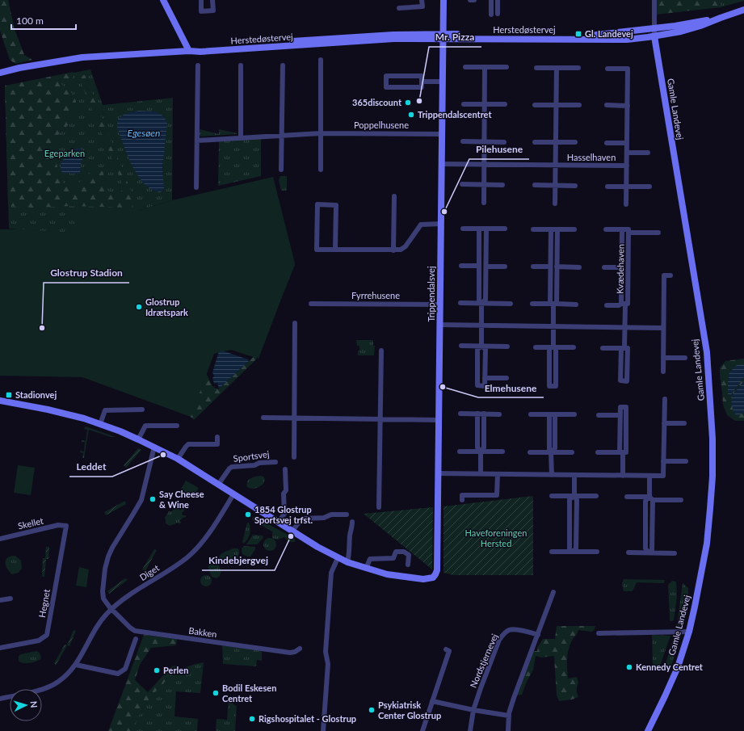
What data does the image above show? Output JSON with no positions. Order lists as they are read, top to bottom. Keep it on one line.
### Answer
{"streets":{"street":["Herstedøstervej","Gamle Landevej","Poppelhusene","Hasselhaven","Kvædehaven","Trippendalsvej","Fyrrehusene","Sportsvej","Skellet","Diget","Hegnet","Bakken","Nordstjernevej"]},"crossings":[["Herstedøstervej","Gamle Landevej"],["Herstedøstervej","Trippendalsvej"],["Poppelhusene","Trippendalsvej"],["Hasselhaven","Trippendalsvej"],["Trippendalsvej","Fyrrehusene"],["Skellet","Hegnet"],["Diget","Bakken"]],"water":["Egesøen"],"parks":["Egeparken","Haveforeningen Hersted"],"places":{"transit":["Gl. Landevej","Stadionvej"],"other":["Mr. Pizza","365discount","Trippendalscentret","Pilehusene","Glostrup Idrætspark","Glostrup Stadion","Elmehusene","Leddet","Say Cheese & Wine","1854 Glostrup Sportsvej trfst.","Kindebjergvej","Kennedy Centret","Perlen","Bodil Eskesen Centret","Psykiatrisk Center Glostrup","Rigshospitalet - Glostrup"]},"scale_bar":"100 m","north":"right"}
